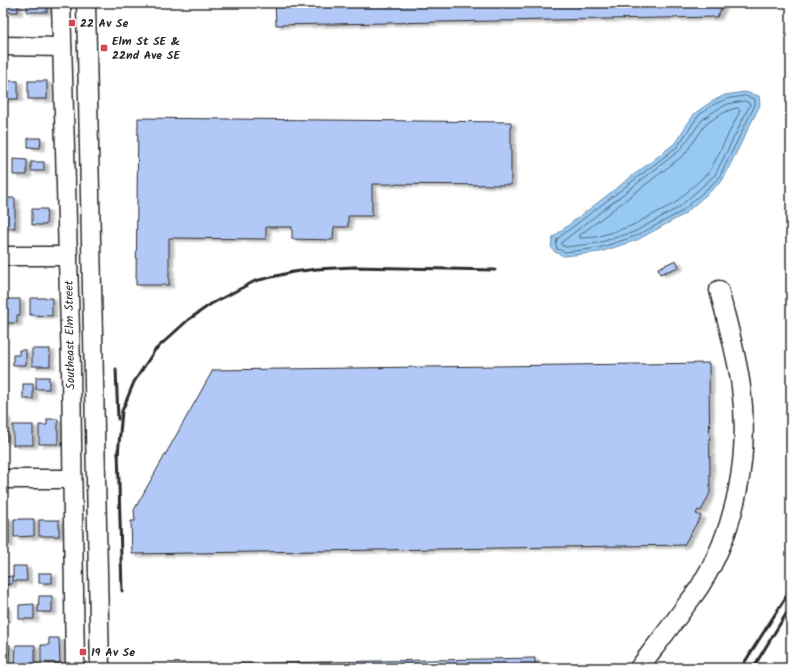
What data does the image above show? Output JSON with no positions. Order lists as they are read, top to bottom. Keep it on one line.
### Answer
{"streets":{"street":["Southeast Elm Street"]},"places":{"transit":["22 Av Se","Elm St SE & 22nd Ave SE","19 Av Se"]}}
